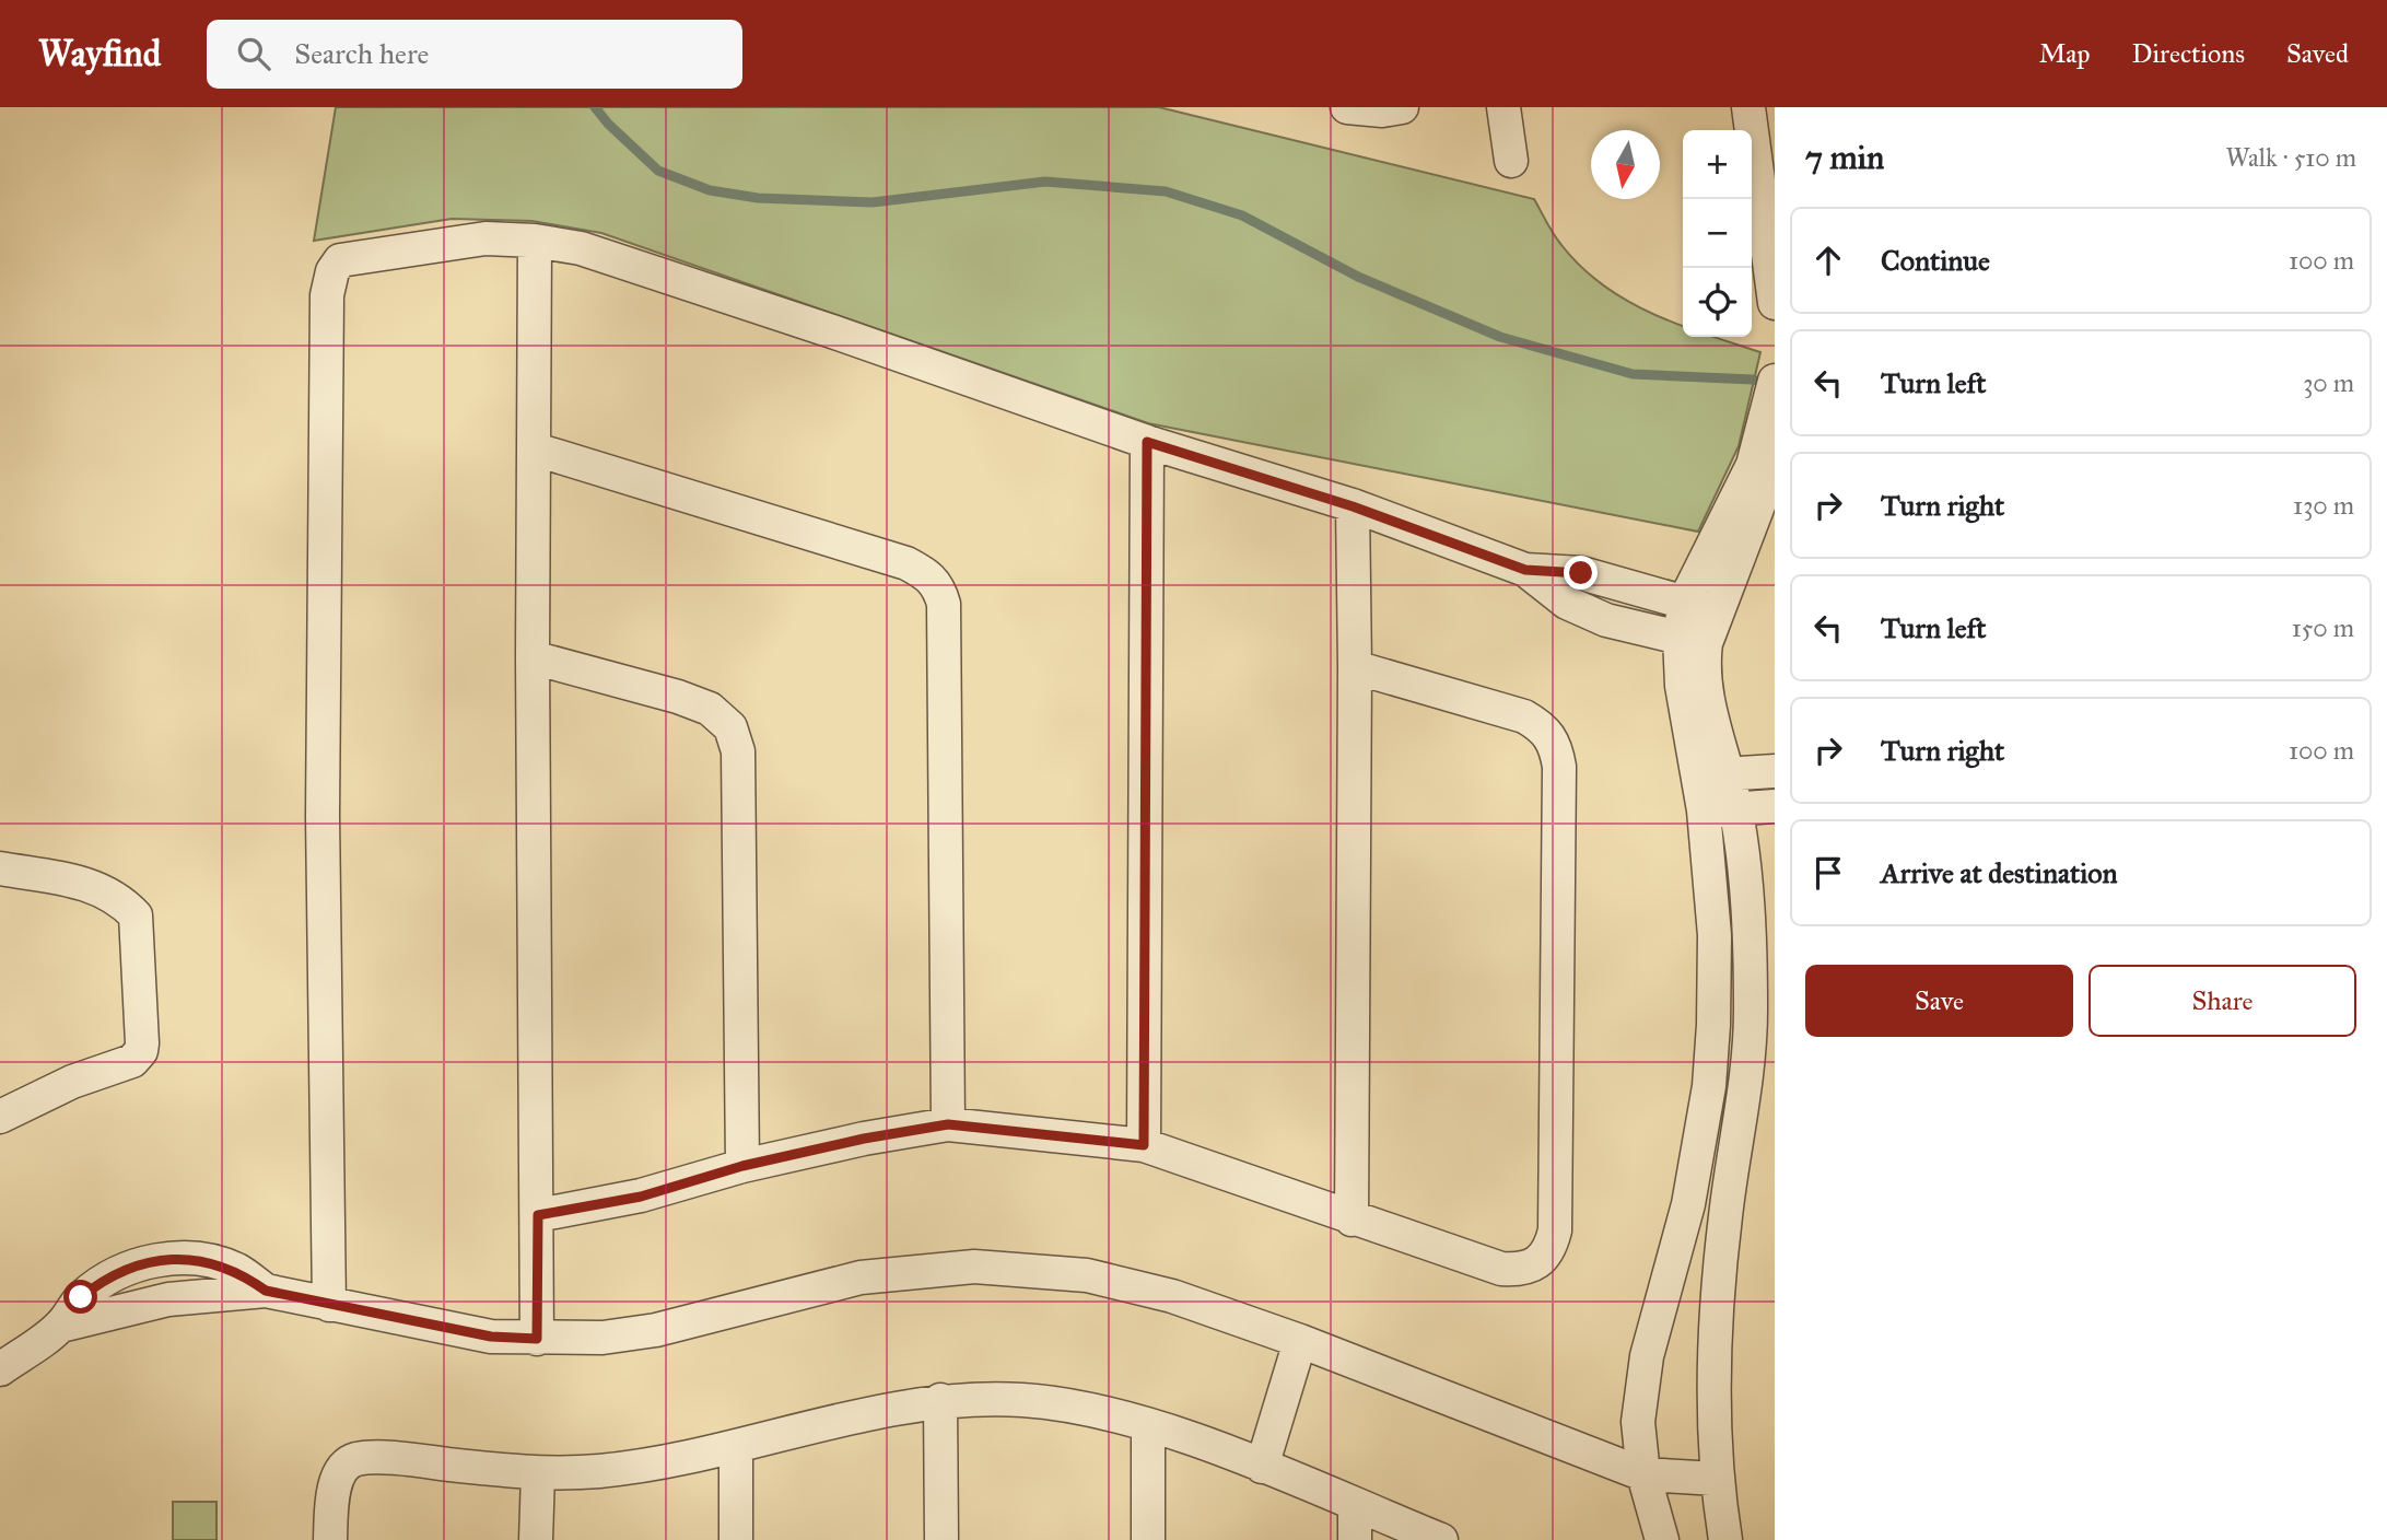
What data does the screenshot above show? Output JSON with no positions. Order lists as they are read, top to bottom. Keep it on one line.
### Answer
{"north":"bottom","page":{"header":"Wayfind","search":"Search here","nav":["Map","Directions","Saved"],"heading":["7 min","Walk · 510 m"],"map_buttons":["+","−"],"list":[["Continue","100 m"],["Turn left","30 m"],["Turn right","130 m"],["Turn left","150 m"],["Turn right","100 m"],"Arrive at destination"],"buttons":["Save","Share"]}}
